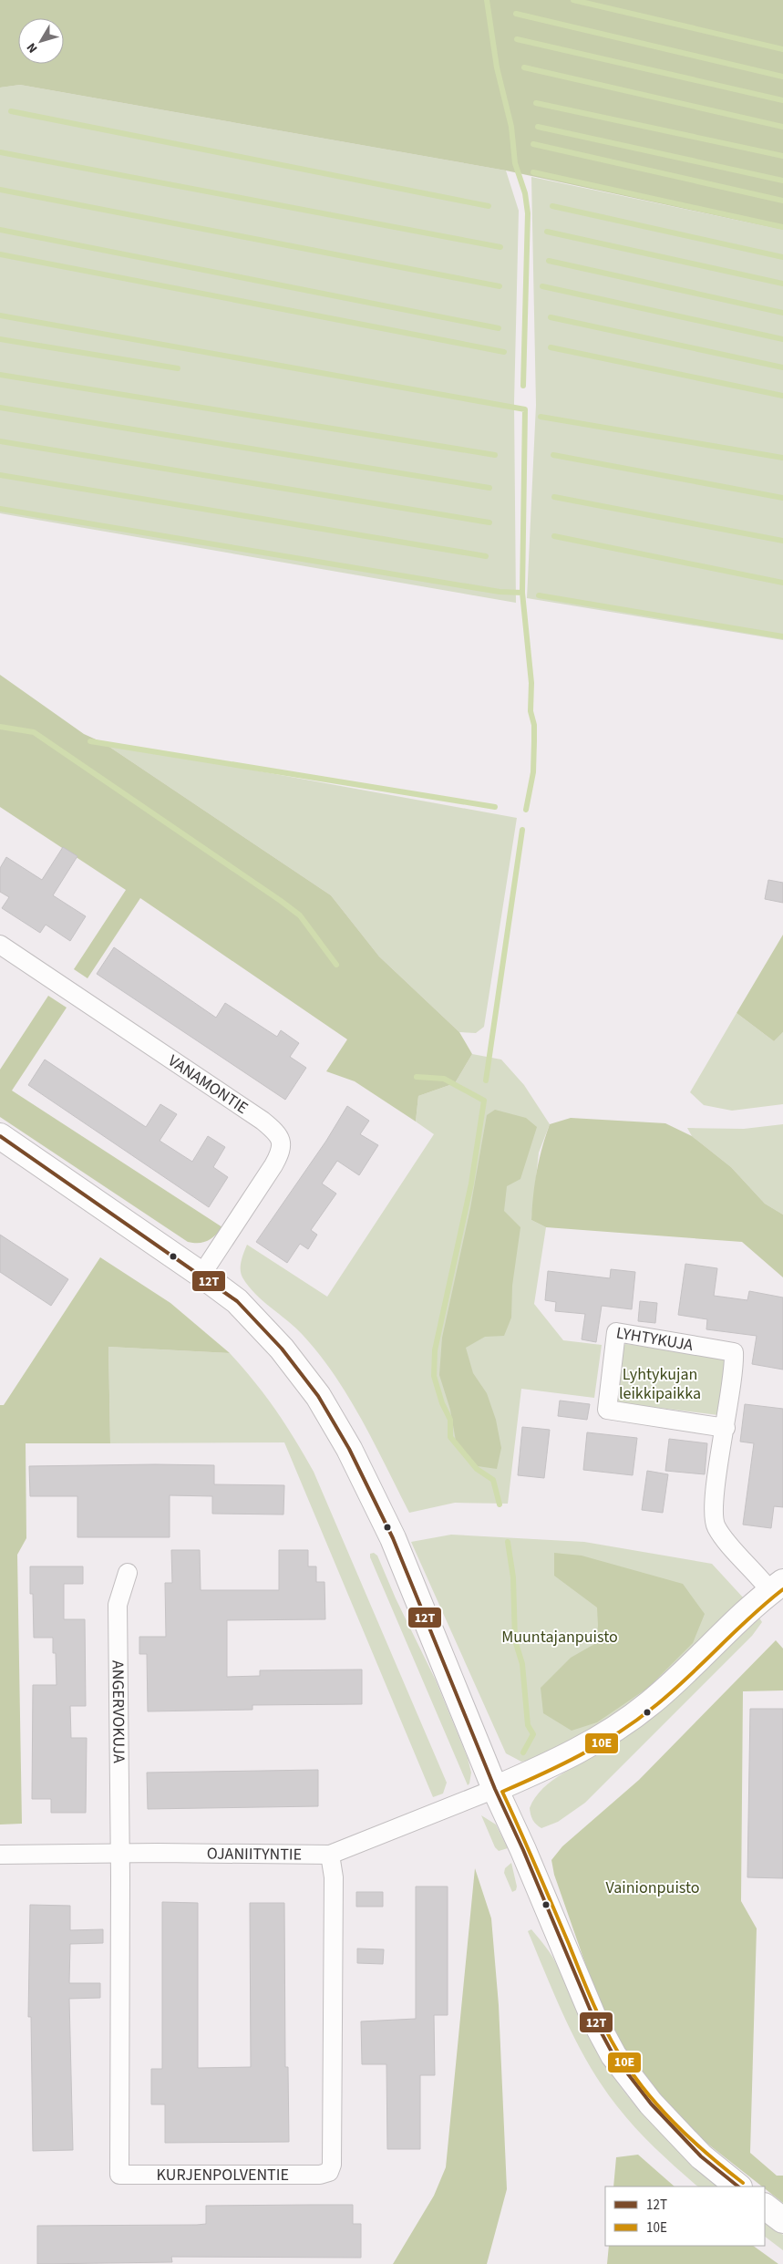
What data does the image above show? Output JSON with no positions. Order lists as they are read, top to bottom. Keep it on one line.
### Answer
{"streets":{"street":["VANAMONTIE","LYHTYKUJA","ANGERVOKUJA","OJANIITYNTIE","KURJENPOLVENTIE"]},"crossings":[["ANGERVOKUJA","OJANIITYNTIE"],["ANGERVOKUJA","KURJENPOLVENTIE"],["OJANIITYNTIE","KURJENPOLVENTIE"]],"parks":["Lyhtykujan leikkipaikka","Muuntajanpuisto","Vainionpuisto"],"lines":["transit line 12T","transit line 10E"],"legend":["12T","10E"],"north":"bottom left"}
